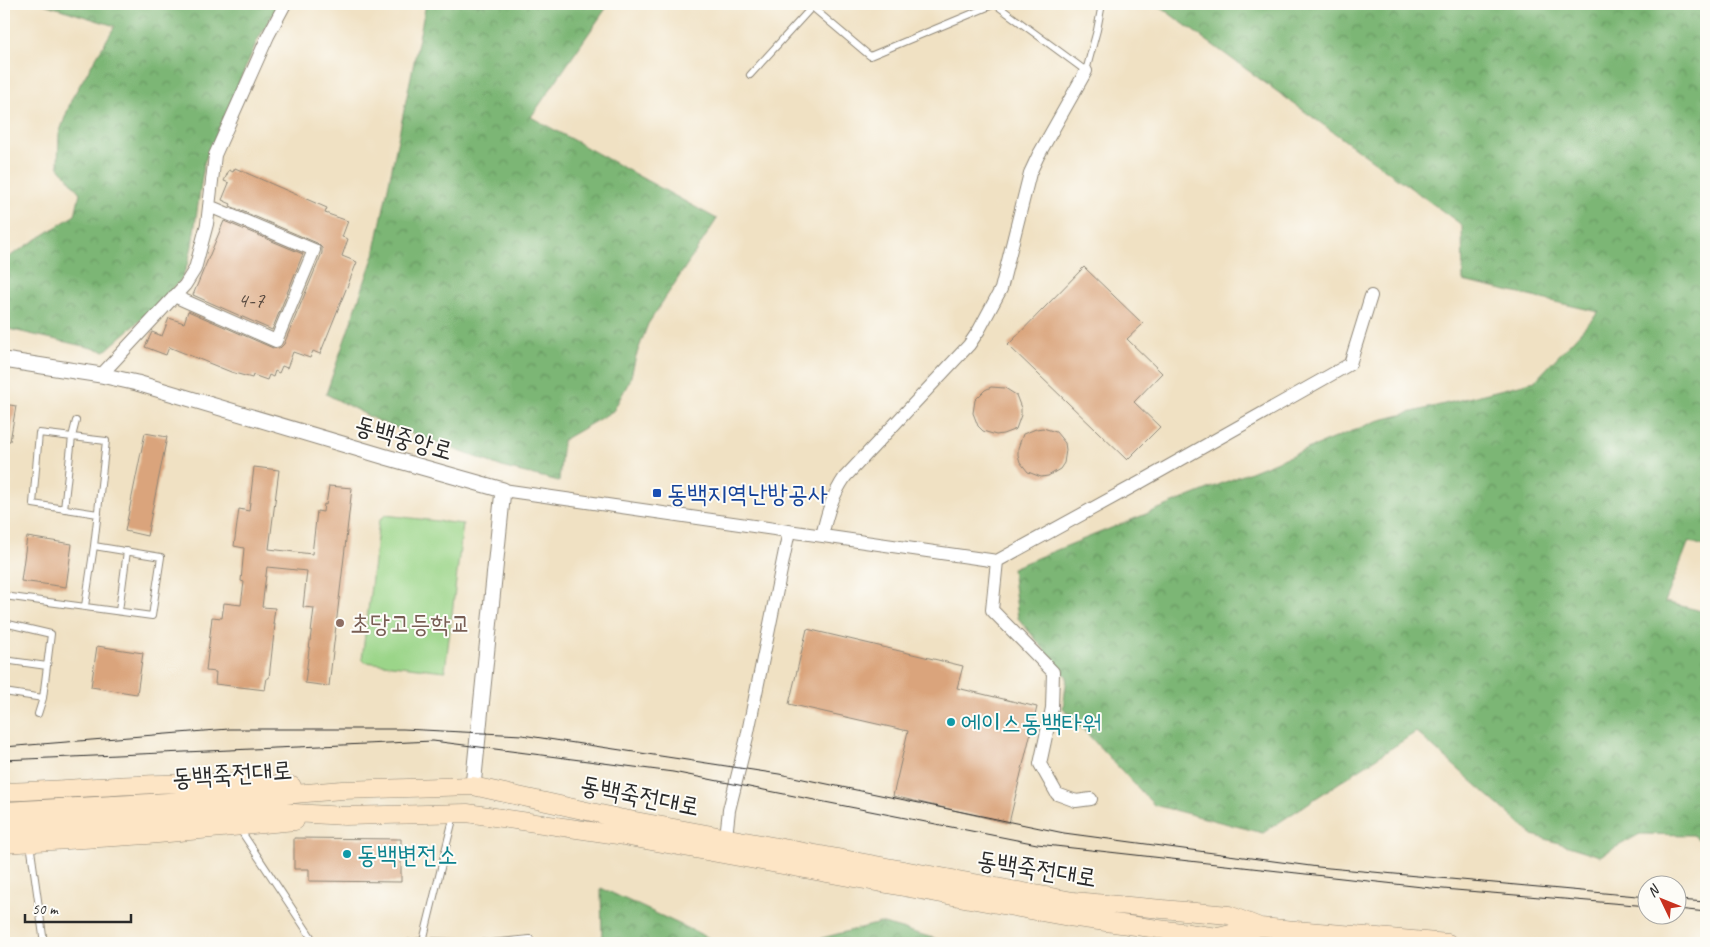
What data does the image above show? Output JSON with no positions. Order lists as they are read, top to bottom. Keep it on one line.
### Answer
{"streets":{"main road":["동백죽전대로"],"street":["동백중앙로"]},"places":{"transit":["동백지역난방공사"],"other":["초당고등학교","에이스동백타워","동백변전소"]},"house_numbers":["4-7"],"scale_bar":"50 m","north":"top left"}
